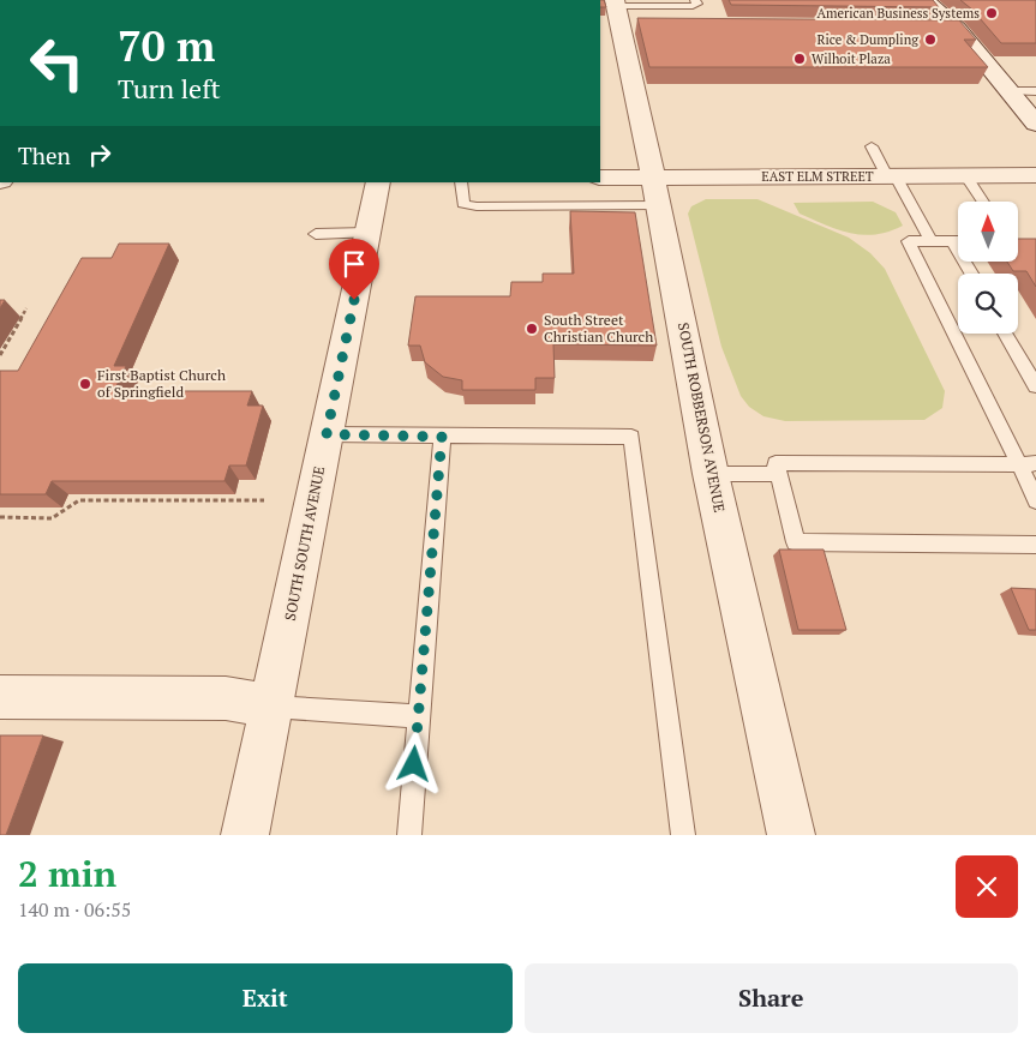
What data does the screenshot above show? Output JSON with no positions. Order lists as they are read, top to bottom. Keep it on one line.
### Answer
{"streets":{"street":["EAST ELM STREET","SOUTH ROBBERSON AVENUE","SOUTH SOUTH AVENUE"]},"crossings":[["EAST ELM STREET","SOUTH ROBBERSON AVENUE"]],"places":["American Business Systems","Rice & Dumpling","Wilhoit Plaza","South Street Christian Church","First Baptist Church of Springfield"],"north":"top","page":{"turn":["70 m","Turn left"],"then":"Then","heading":["2 min","140 m · 06:55"],"buttons":["Exit","Share"]}}
